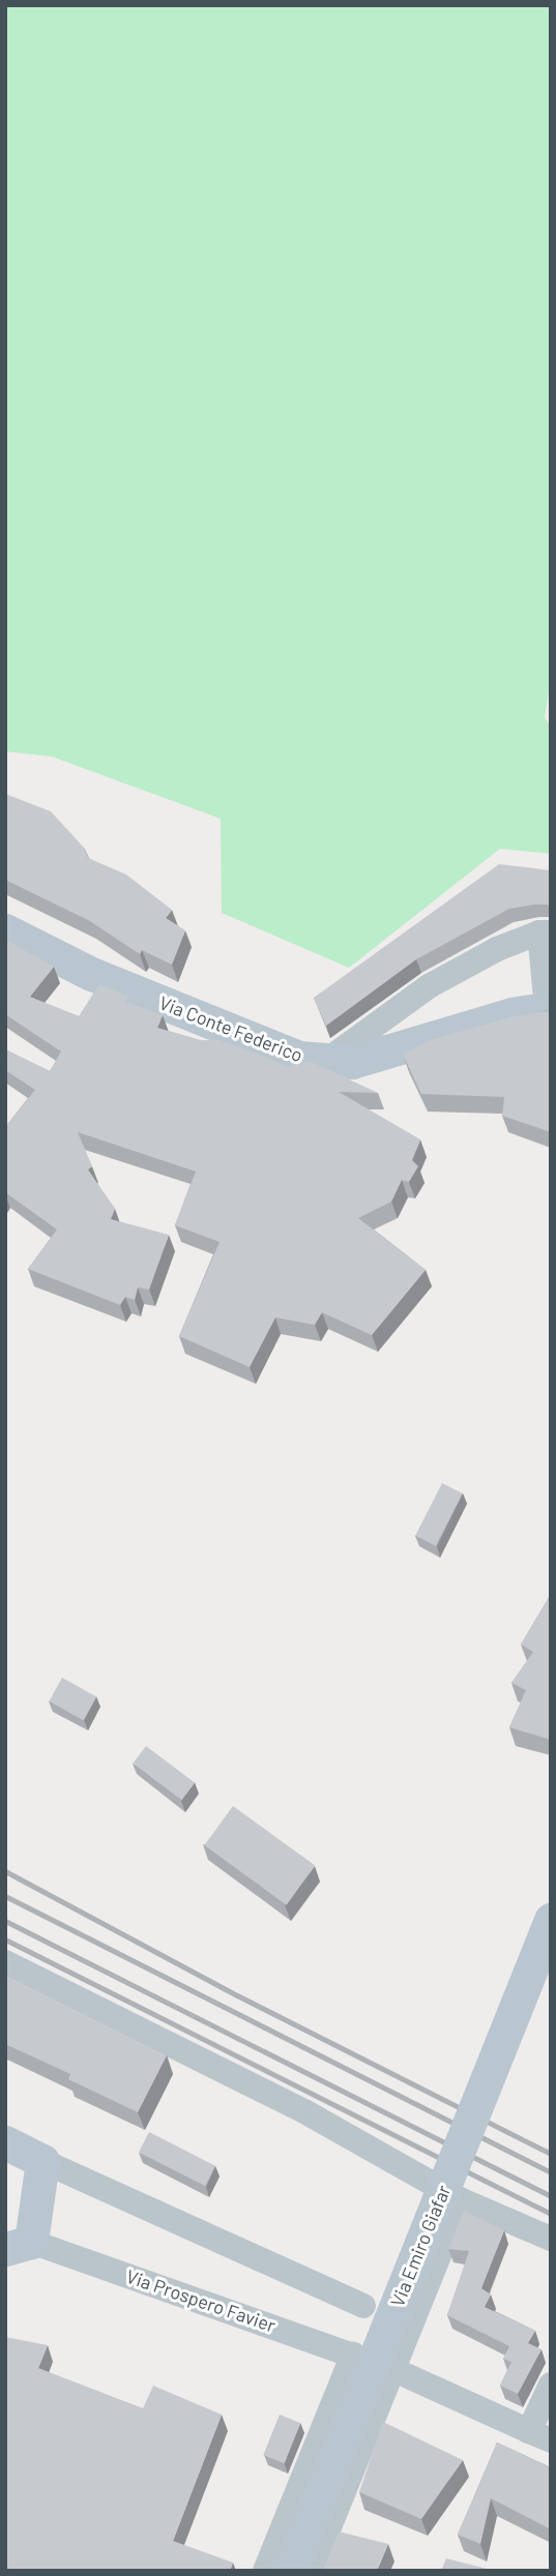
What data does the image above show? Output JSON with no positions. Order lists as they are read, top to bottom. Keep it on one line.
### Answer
{"streets":{"street":["Via Conte Federico","Via Emiro Giafar","Via Prospero Favier"]}}
